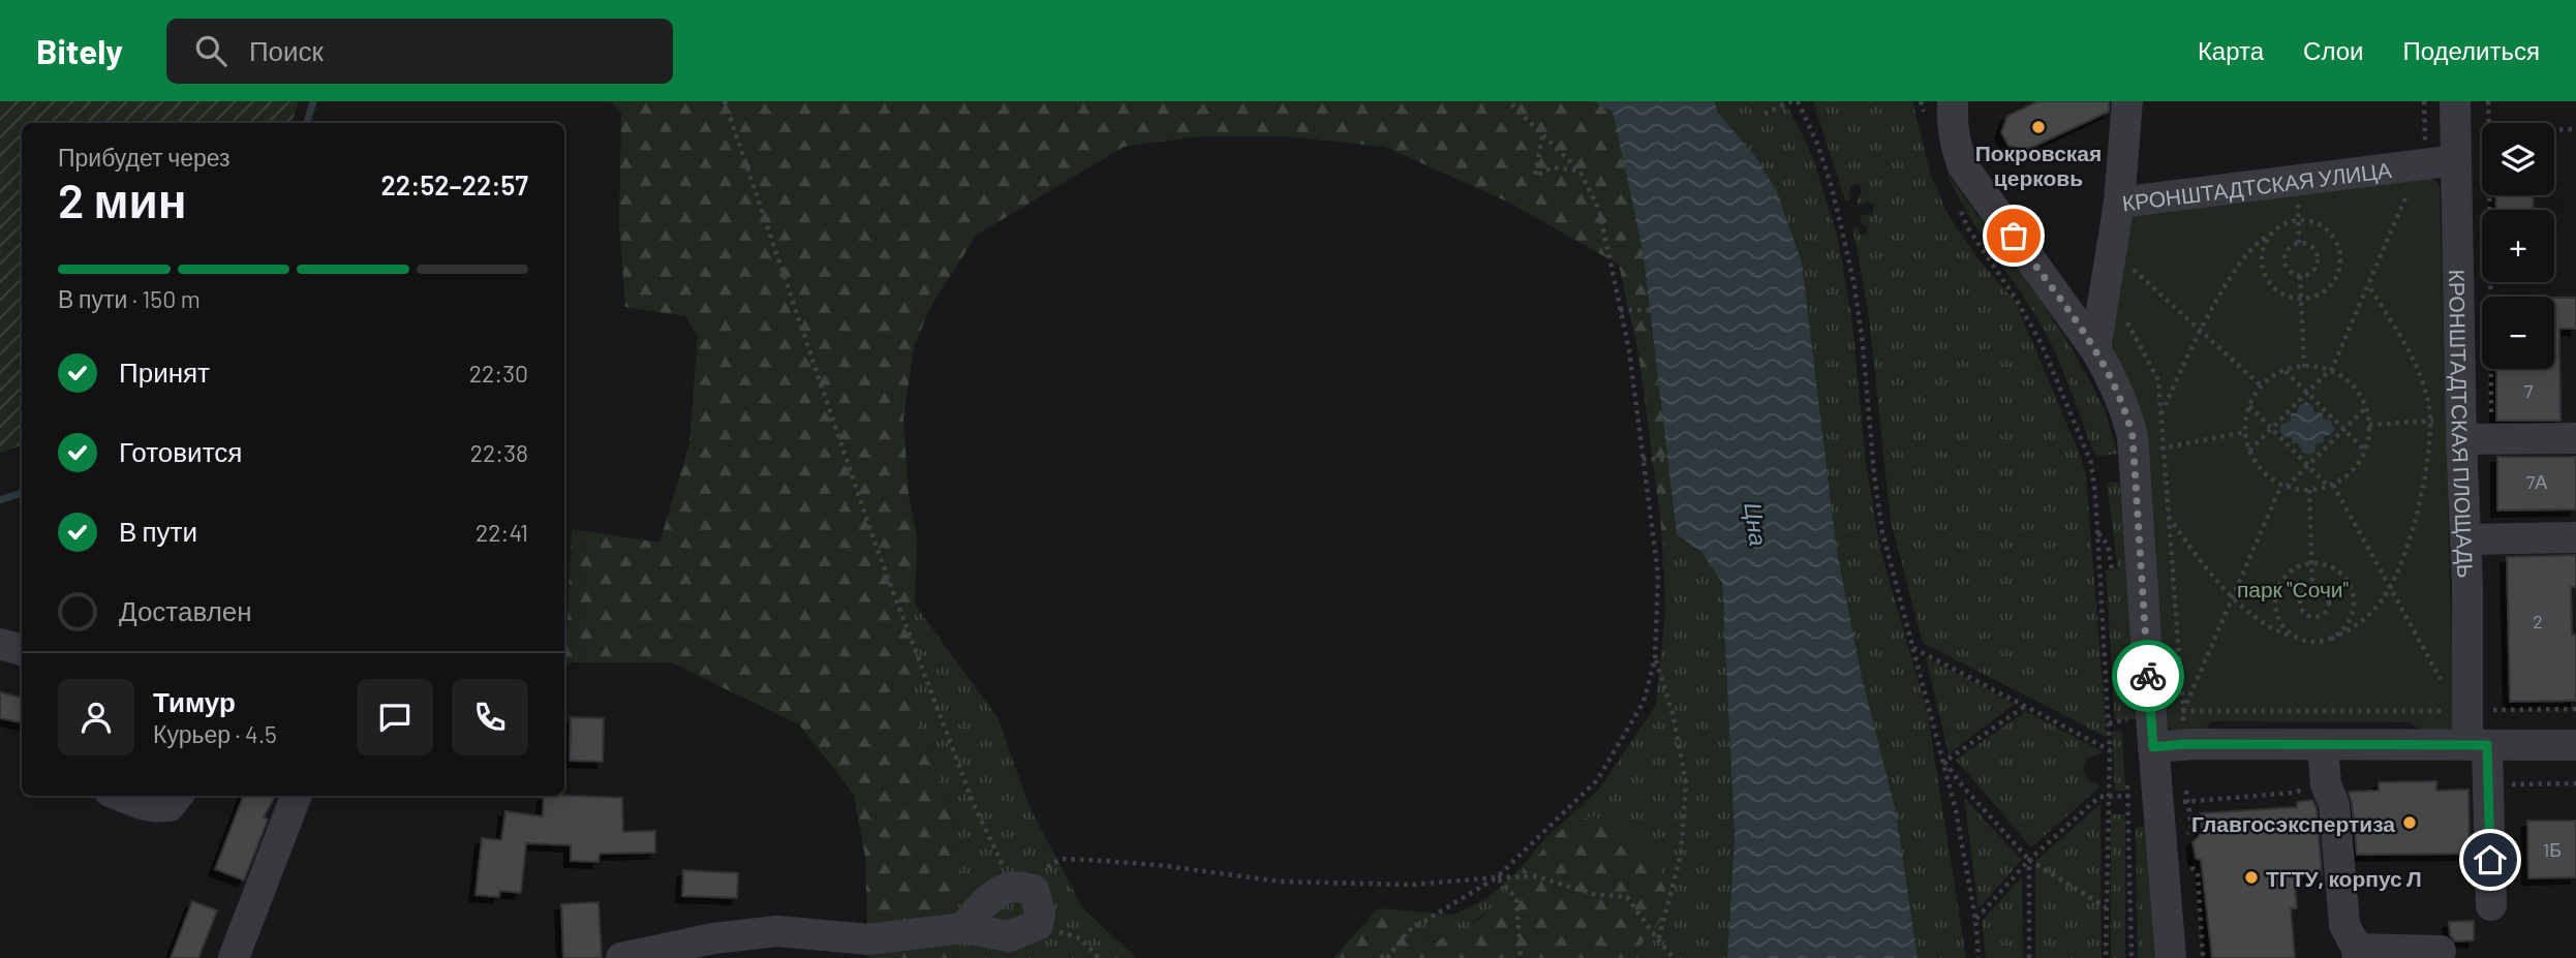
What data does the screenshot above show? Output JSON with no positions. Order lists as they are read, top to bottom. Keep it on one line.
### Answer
{"streets":{"street":["КРОНШТАДТСКАЯ УЛИЦА","КРОНШТАДТСКАЯ ПЛОЩАДЬ"]},"crossings":[["КРОНШТАДТСКАЯ УЛИЦА","КРОНШТАДТСКАЯ ПЛОЩАДЬ"]],"water":["Цна"],"parks":["парк \"Сочи\""],"places":["Покровская церковь","Главгосэкспертиза","ТГТУ, корпус Л"],"house_numbers":["7","7А","2","1Б"],"page":{"header":"Bitely","search":"Поиск","nav":["Карта","Слои","Поделиться"],"map_buttons":["+","−"],"heading":["2 мин","Прибудет через","22:52–22:57"],"panel":["Тимур","Курьер · 4.5"],"bar":"В пути · 150 m","list":[["Принят","22:30"],["Готовится","22:38"],["В пути","22:41"],"Доставлен"]}}
